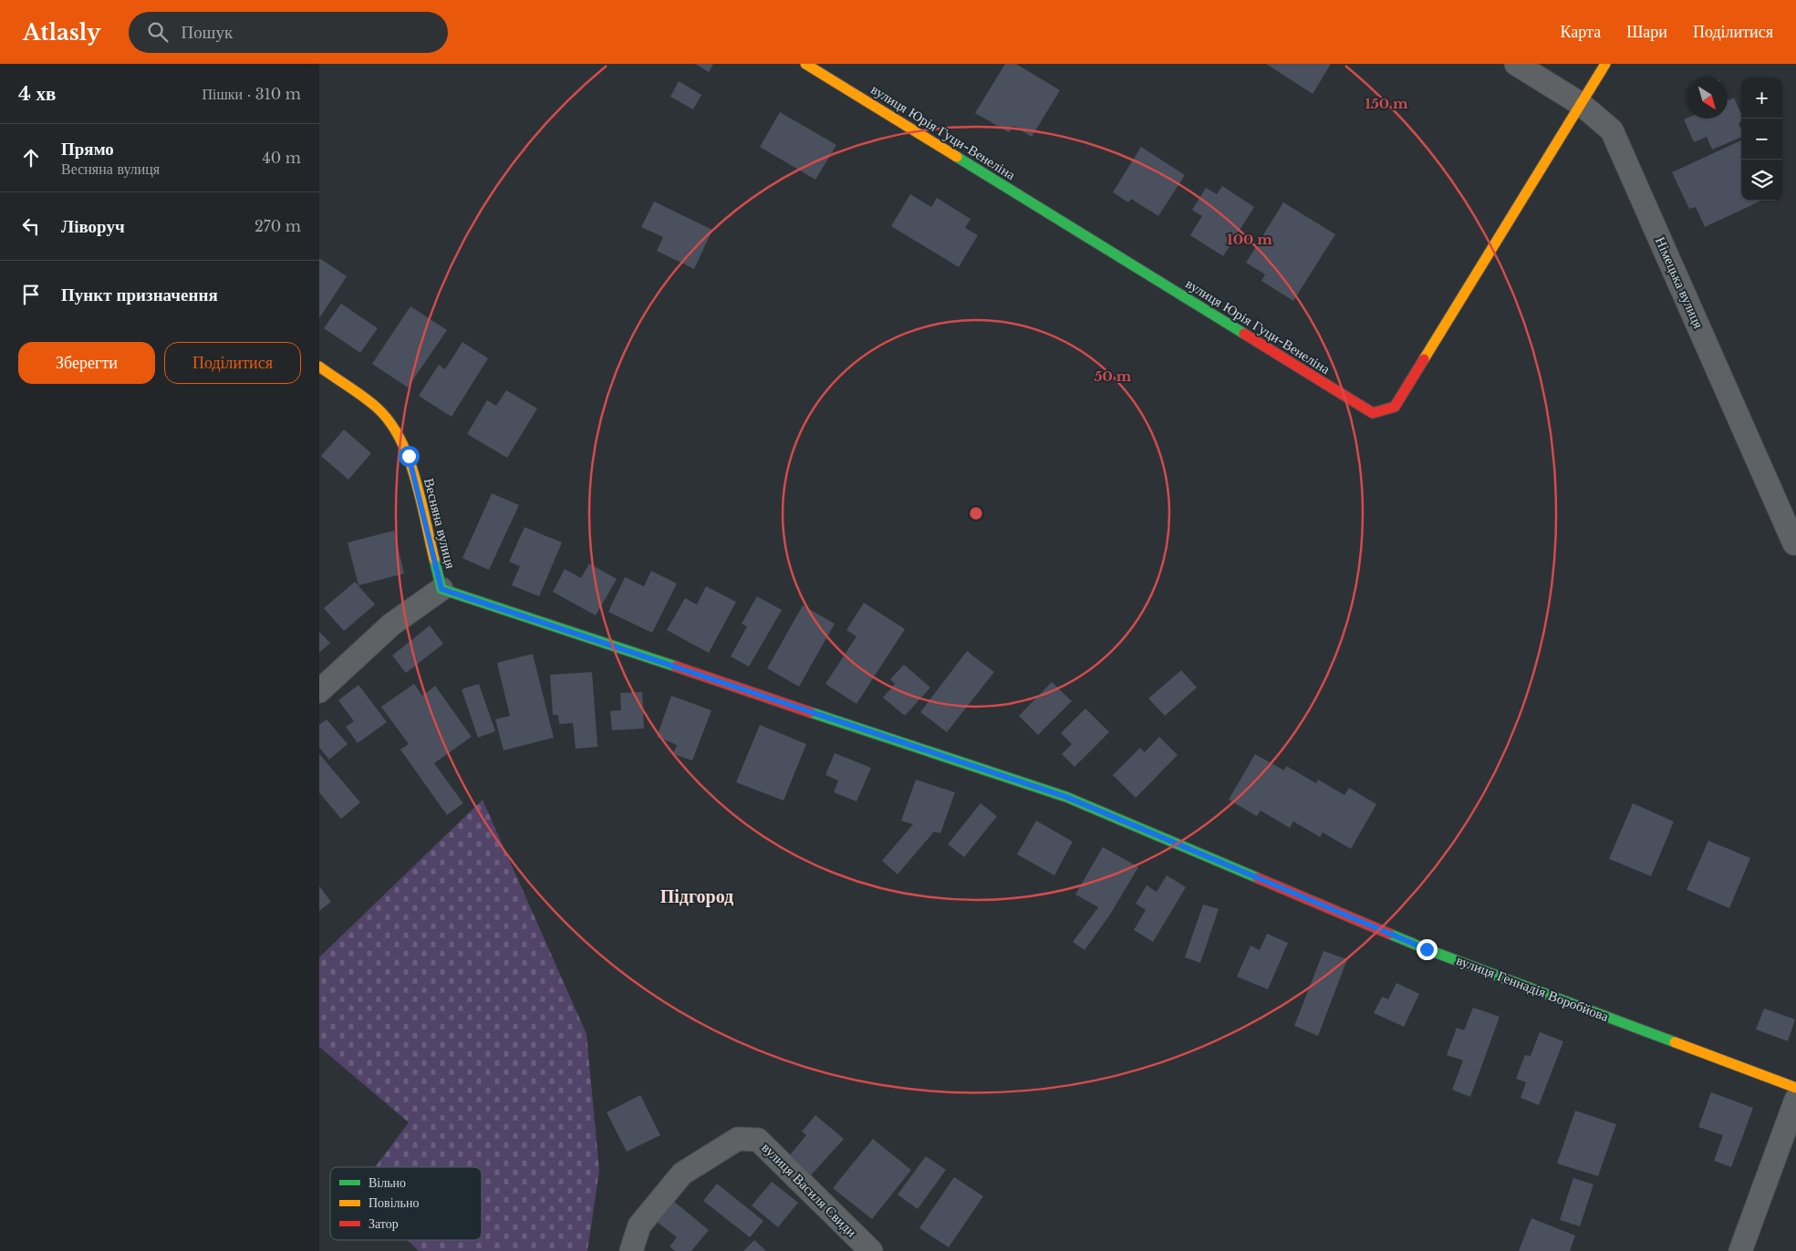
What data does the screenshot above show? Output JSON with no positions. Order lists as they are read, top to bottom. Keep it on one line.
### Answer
{"streets":{"street":["вулиця Юрія Гуци-Венеліна","Німецька вулиця","Весняна вулиця","вулиця Геннадія Воробйова","вулиця Василя Свиди"]},"crossings":[["вулиця Юрія Гуци-Венеліна","Німецька вулиця"],["Весняна вулиця","вулиця Геннадія Воробйова"]],"districts":["Підгород"],"legend":["Вільно","Повільно","Затор"],"north":"bottom right","page":{"header":"Atlasly","search":"Пошук","nav":["Карта","Шари","Поділитися"],"heading":["4 хв","Пішки · 310 m"],"map_buttons":["+","−"],"list":[["Прямо","Весняна вулиця","40 m"],["Ліворуч","270 m"],"Пункт призначення"],"buttons":["Зберегти","Поділитися"]},"rings":["150 m","100 m","50 m"]}
